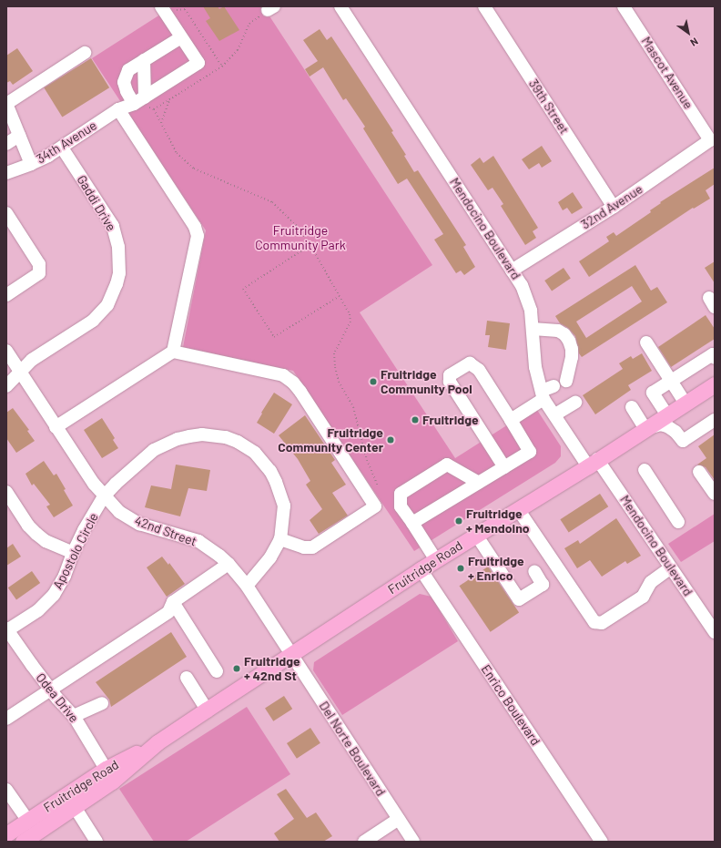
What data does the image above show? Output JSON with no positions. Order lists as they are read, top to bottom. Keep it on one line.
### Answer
{"streets":{"main road":["Fruitridge Road"],"street":["Mascot Avenue","39th Street","34th Avenue","Gaddi Drive","32nd Avenue","Mendocino Boulevard","42nd Street","Apostolo Circle","Odea Drive","Enrico Boulevard","Del Norte Boulevard"]},"crossings":[["Mascot Avenue","32nd Avenue"],["39th Street","32nd Avenue"],["34th Avenue","Gaddi Drive"],["Gaddi Drive","42nd Street"],["32nd Avenue","Mendocino Boulevard"],["Mendocino Boulevard","Fruitridge Road"],["42nd Street","Apostolo Circle"],["42nd Street","Fruitridge Road"],["42nd Street","Del Norte Boulevard"],["Apostolo Circle","Odea Drive"],["Fruitridge Road","Odea Drive"],["Fruitridge Road","Enrico Boulevard"],["Fruitridge Road","Del Norte Boulevard"]],"parks":["Fruitridge Community Park"],"places":["Fruitridge Community Pool","Fruitridge","Fruitridge Community Center","Fruitridge + Mendoino","Fruitridge + Enrico","Fruitridge + 42nd St"],"north":"bottom right"}
